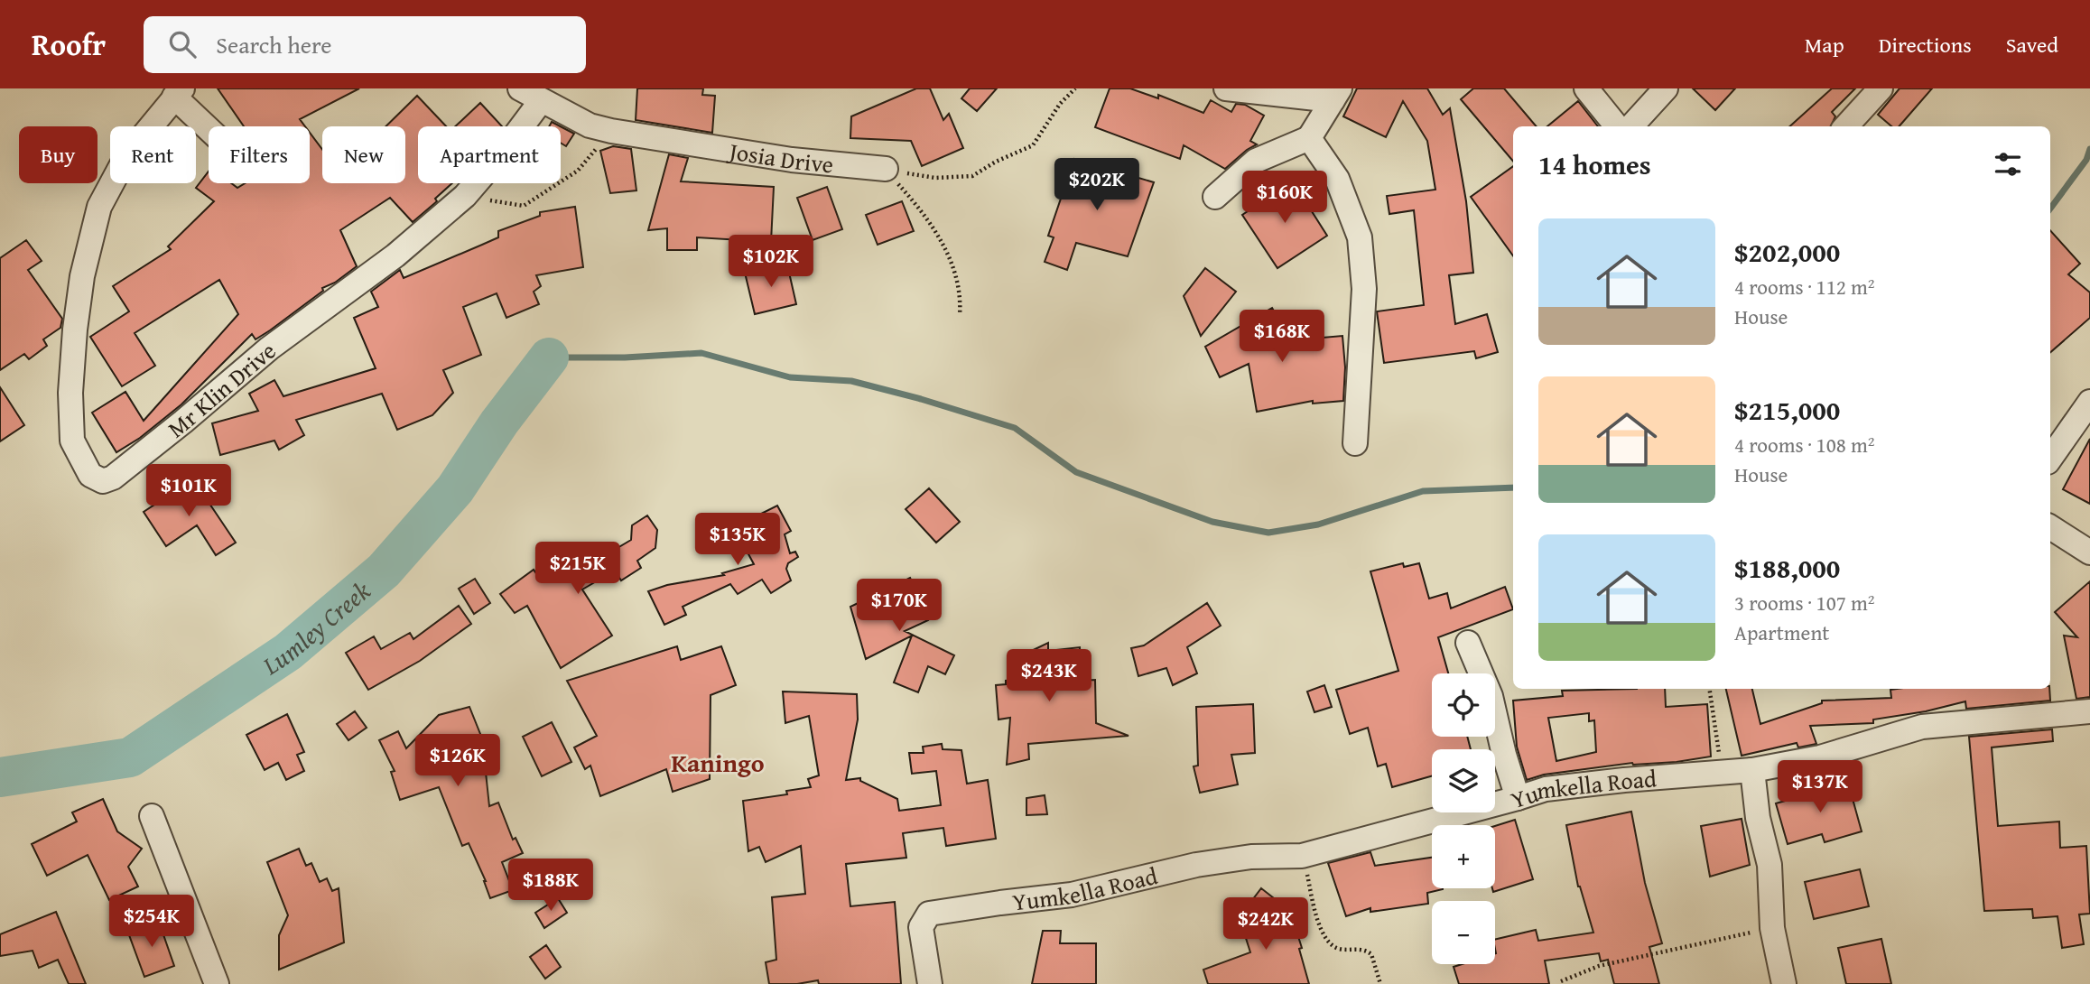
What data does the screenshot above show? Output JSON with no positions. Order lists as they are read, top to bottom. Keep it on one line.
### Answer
{"streets":{"street":["Josia Drive","Mr Klin Drive","Yumkella Road"]},"crossings":[["Josia Drive","Mr Klin Drive"]],"districts":["Kaningo"],"water":["Lumley Creek"],"page":{"header":"Roofr","search":"Search here","nav":["Map","Directions","Saved"],"chip":["Buy","Rent","Filters","New","Apartment"],"heading":"14 homes","price":["$202K","$160K","$102K","$168K","$101K","$135K","$215K","$170K","$243K","$126K","$137K","$188K","$254K","$242K"],"list":[{"name":"$202,000","note":"4 rooms · 112 m² · House"},{"name":"$215,000","note":"4 rooms · 108 m² · House"},{"name":"$188,000","note":"3 rooms · 107 m² · Apartment"}],"map_buttons":["+","−"]}}
